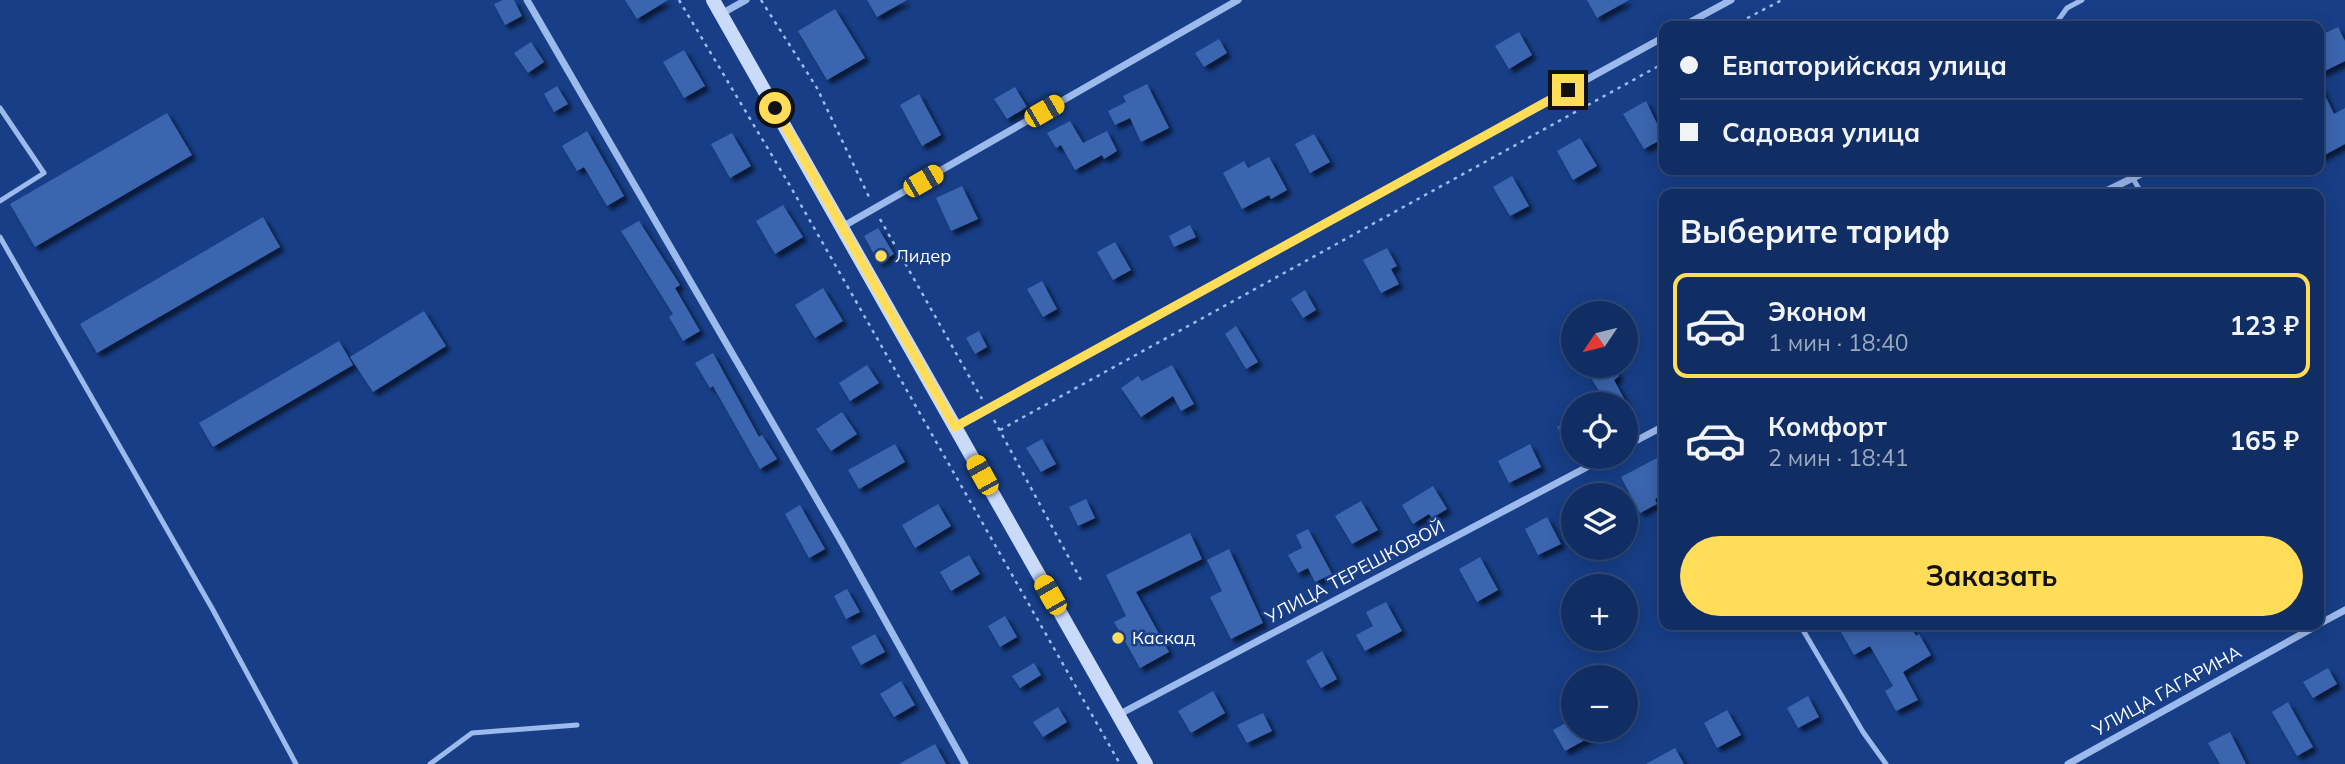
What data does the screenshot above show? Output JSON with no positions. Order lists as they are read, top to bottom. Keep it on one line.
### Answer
{"streets":{"street":["УЛИЦА ТЕРЕШКОВОЙ","УЛИЦА ГАГАРИНА"]},"places":["Лидер","Каскад"],"north":"bottom left","page":{"banner":["Евпаторийская улица","Садовая улица"],"heading":"Выберите тариф","list":[{"name":"Эконом","note":"1 мин · 18:40","value":"123 ₽"},{"name":"Комфорт","note":"2 мин · 18:41","value":"165 ₽"}],"map_buttons":["+","−"],"buttons":"Заказать"}}
